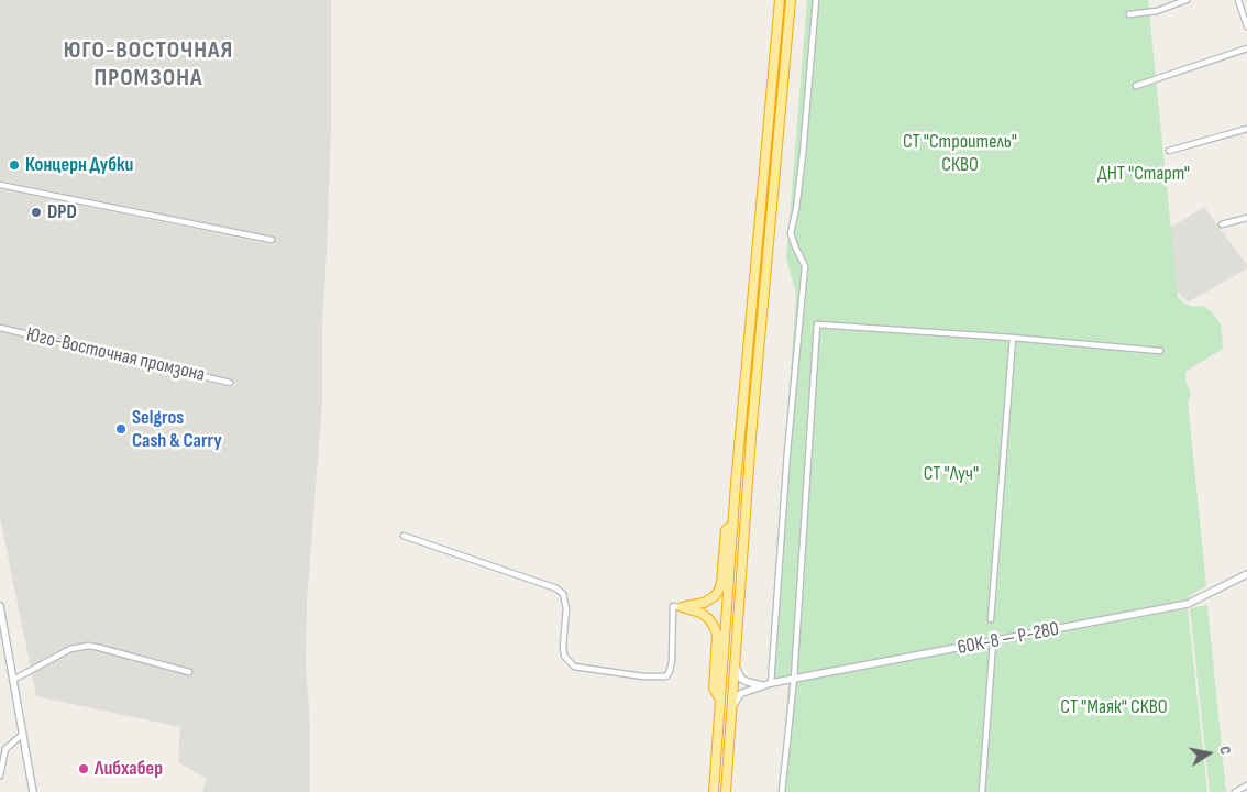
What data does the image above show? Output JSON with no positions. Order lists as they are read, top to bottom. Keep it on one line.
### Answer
{"streets":{"street":["Юго-Восточная промзона","60К-8 — Р-280"]},"districts":["ЮГО-ВОСТОЧНАЯ ПРОМЗОНА"],"parks":["СТ \"Строитель\" СКВО","ДНТ \"Старт\"","СТ \"Луч\"","СТ \"Маяк\" СКВО"],"places":["Концерн Дубки","DPD","Selgros Cash & Carry","Либхабер"],"north":"right"}
